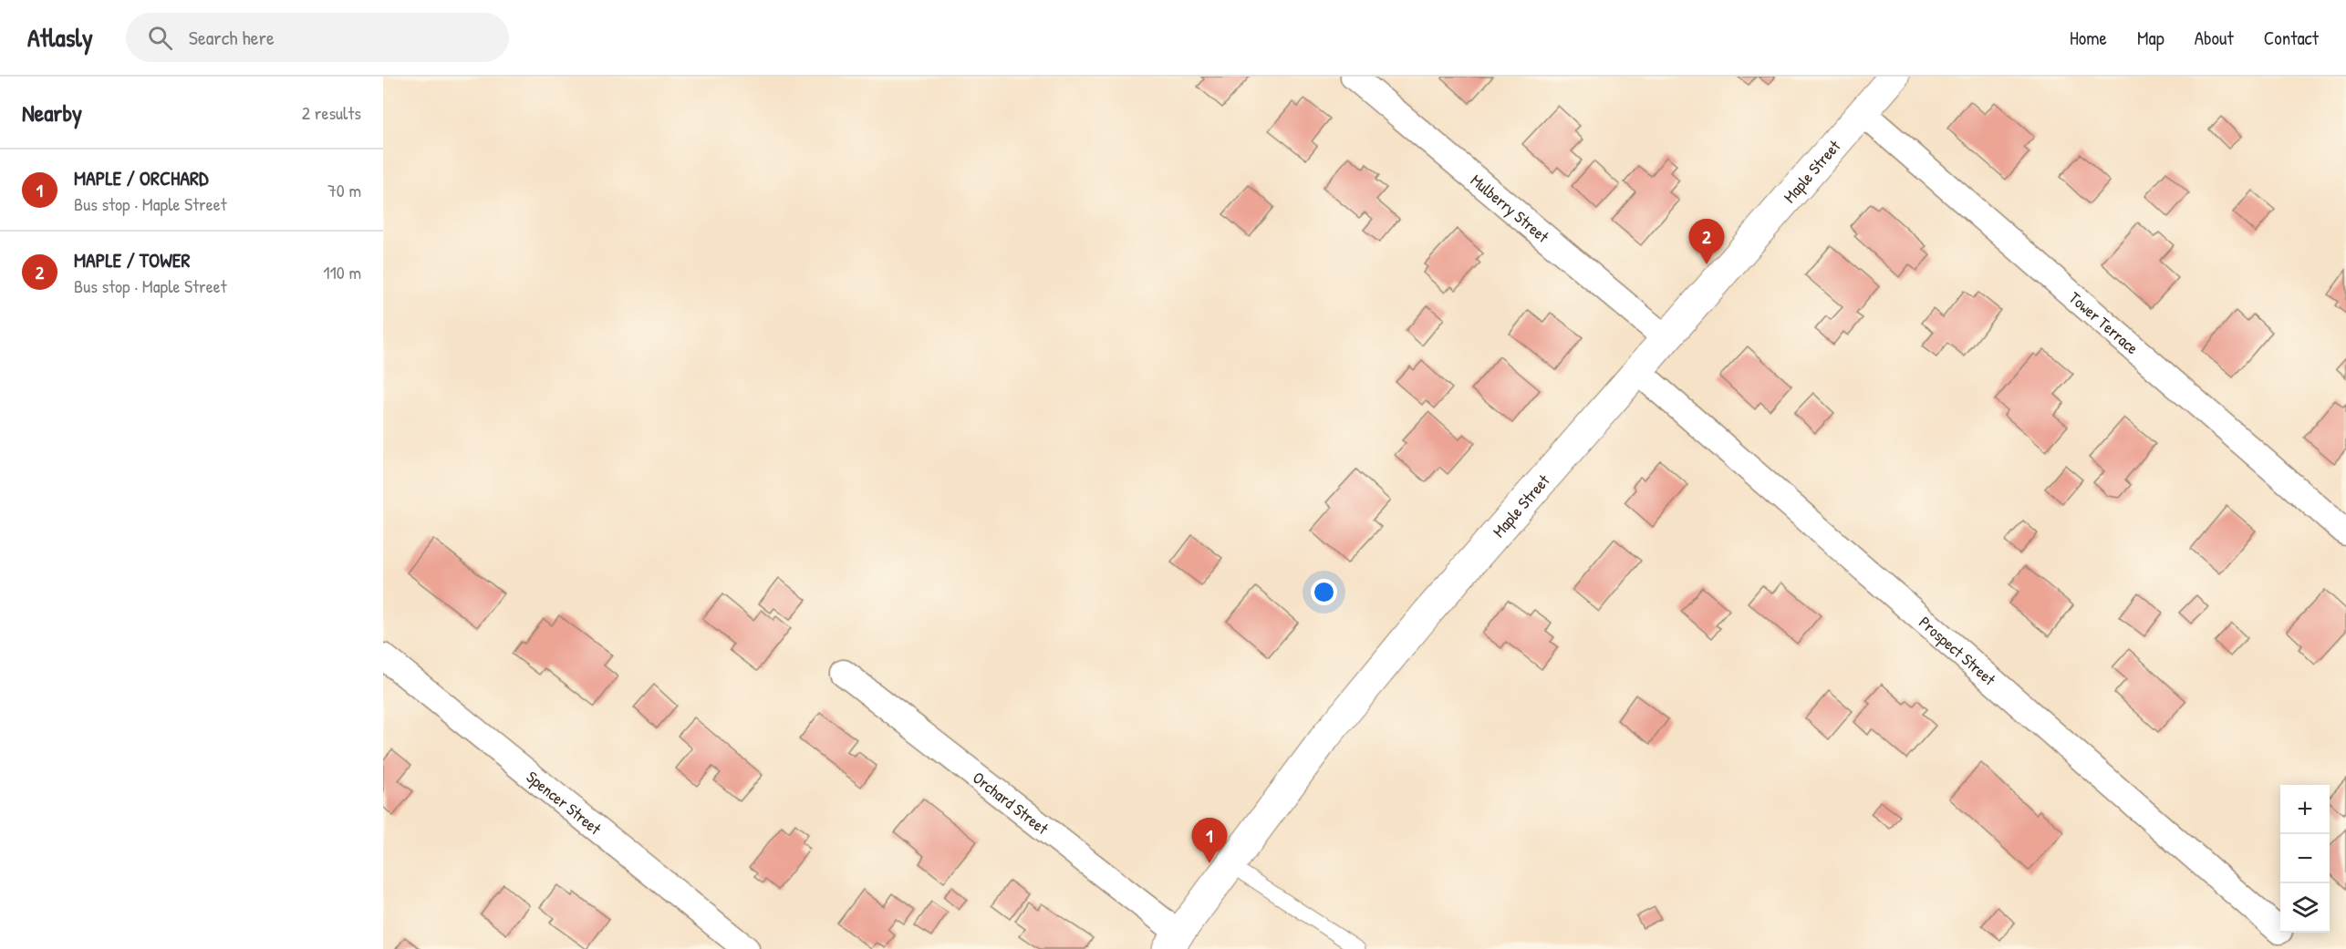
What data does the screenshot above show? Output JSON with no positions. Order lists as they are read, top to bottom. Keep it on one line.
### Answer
{"streets":{"main road":["Maple Street"],"street":["Mulberry Street","Tower Terrace","Prospect Street","Spencer Street","Orchard Street"]},"crossings":[["Maple Street","Mulberry Street"],["Maple Street","Tower Terrace"],["Maple Street","Prospect Street"],["Maple Street","Orchard Street"]],"page":{"header":"Atlasly","search":"Search here","nav":["Home","Map","About","Contact"],"heading":["Nearby","2 results"],"list":[{"mark":"1","name":"MAPLE / ORCHARD","note":"Bus stop · Maple Street","value":"70 m"},{"mark":"2","name":"MAPLE / TOWER","note":"Bus stop · Maple Street","value":"110 m"}],"pins":["2","1"],"map_buttons":["+","−"]}}
